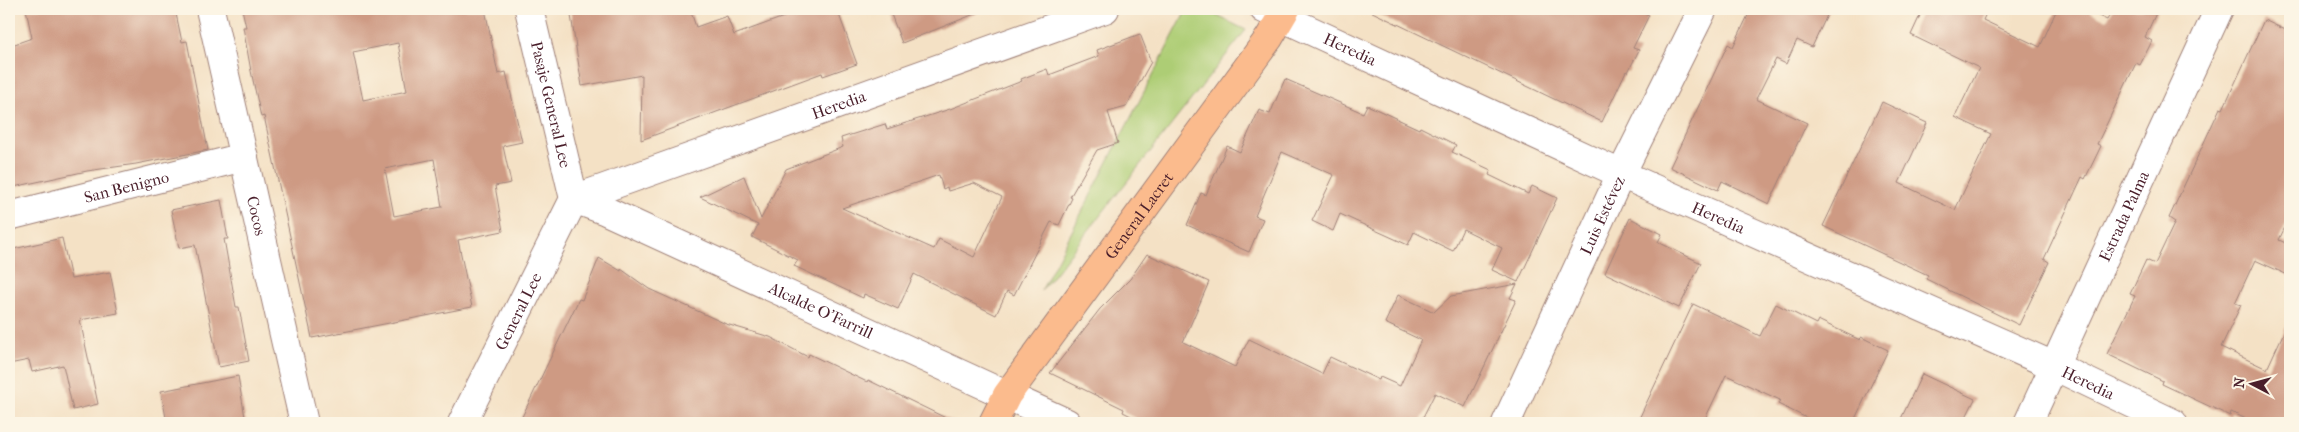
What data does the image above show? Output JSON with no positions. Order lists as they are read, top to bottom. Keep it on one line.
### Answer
{"streets":{"main road":["General Lacret"],"street":["Heredia","Pasaje General Lee","San Benigno","Luis Estévez","Cocos","Estrada Palma","Alcalde O'Farrill","General Lee"]},"crossings":[["Heredia","Pasaje General Lee"],["Heredia","General Lacret"],["Heredia","Luis Estévez"],["Heredia","Estrada Palma"],["Heredia","Alcalde O'Farrill"],["Heredia","General Lee"],["Pasaje General Lee","Alcalde O'Farrill"],["Pasaje General Lee","General Lee"],["San Benigno","Cocos"],["General Lacret","Alcalde O'Farrill"],["Alcalde O'Farrill","General Lee"]],"north":"left"}
